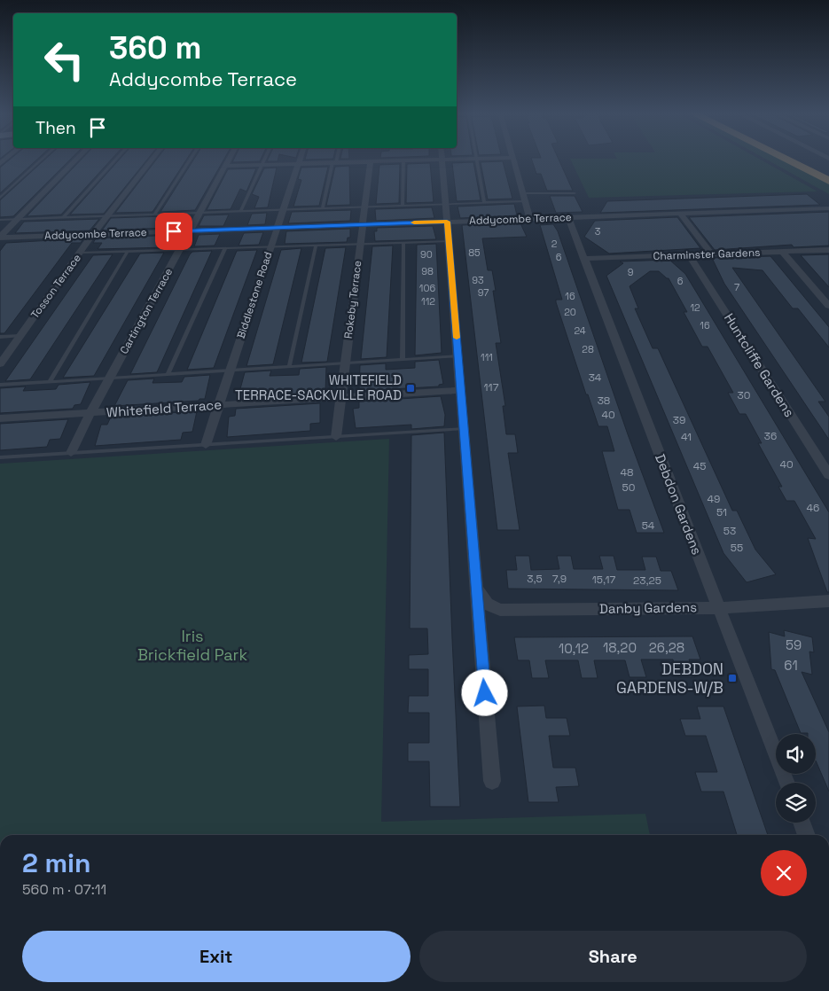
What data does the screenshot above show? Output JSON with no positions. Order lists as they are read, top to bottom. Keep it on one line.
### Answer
{"streets":{"street":["Addycombe Terrace","Charminster Gardens","Tosson Terrace","Biddlestone Road","Rokeby Terrace","Cartington Terrace","Huntcliffe Gardens","Whitefield Terrace","Debdon Gardens","Danby Gardens"]},"crossings":[["Addycombe Terrace","Tosson Terrace"],["Addycombe Terrace","Biddlestone Road"],["Addycombe Terrace","Rokeby Terrace"],["Addycombe Terrace","Cartington Terrace"],["Addycombe Terrace","Debdon Gardens"],["Charminster Gardens","Huntcliffe Gardens"],["Charminster Gardens","Debdon Gardens"],["Biddlestone Road","Whitefield Terrace"],["Rokeby Terrace","Whitefield Terrace"],["Cartington Terrace","Whitefield Terrace"],["Debdon Gardens","Danby Gardens"]],"parks":["Iris Brickfield Park"],"places":{"transit":["WHITEFIELD TERRACE-SACKVILLE ROAD","DEBDON GARDENS-W/B"]},"house_numbers":["3","2","85","90","6","98","9","93","6","7","106","97","16","112","12","20","16","24","28","111","34","117","30","38","40","39","36","41","40","45","48","50","49","46","51","54","53","55","3,5","7,9","15,17","23,25","59","18,20","26,28","10,12","61"],"page":{"turn":["360 m","Addycombe Terrace"],"then":"Then","heading":["2 min","560 m · 07:11"],"buttons":["Exit","Share"]}}
